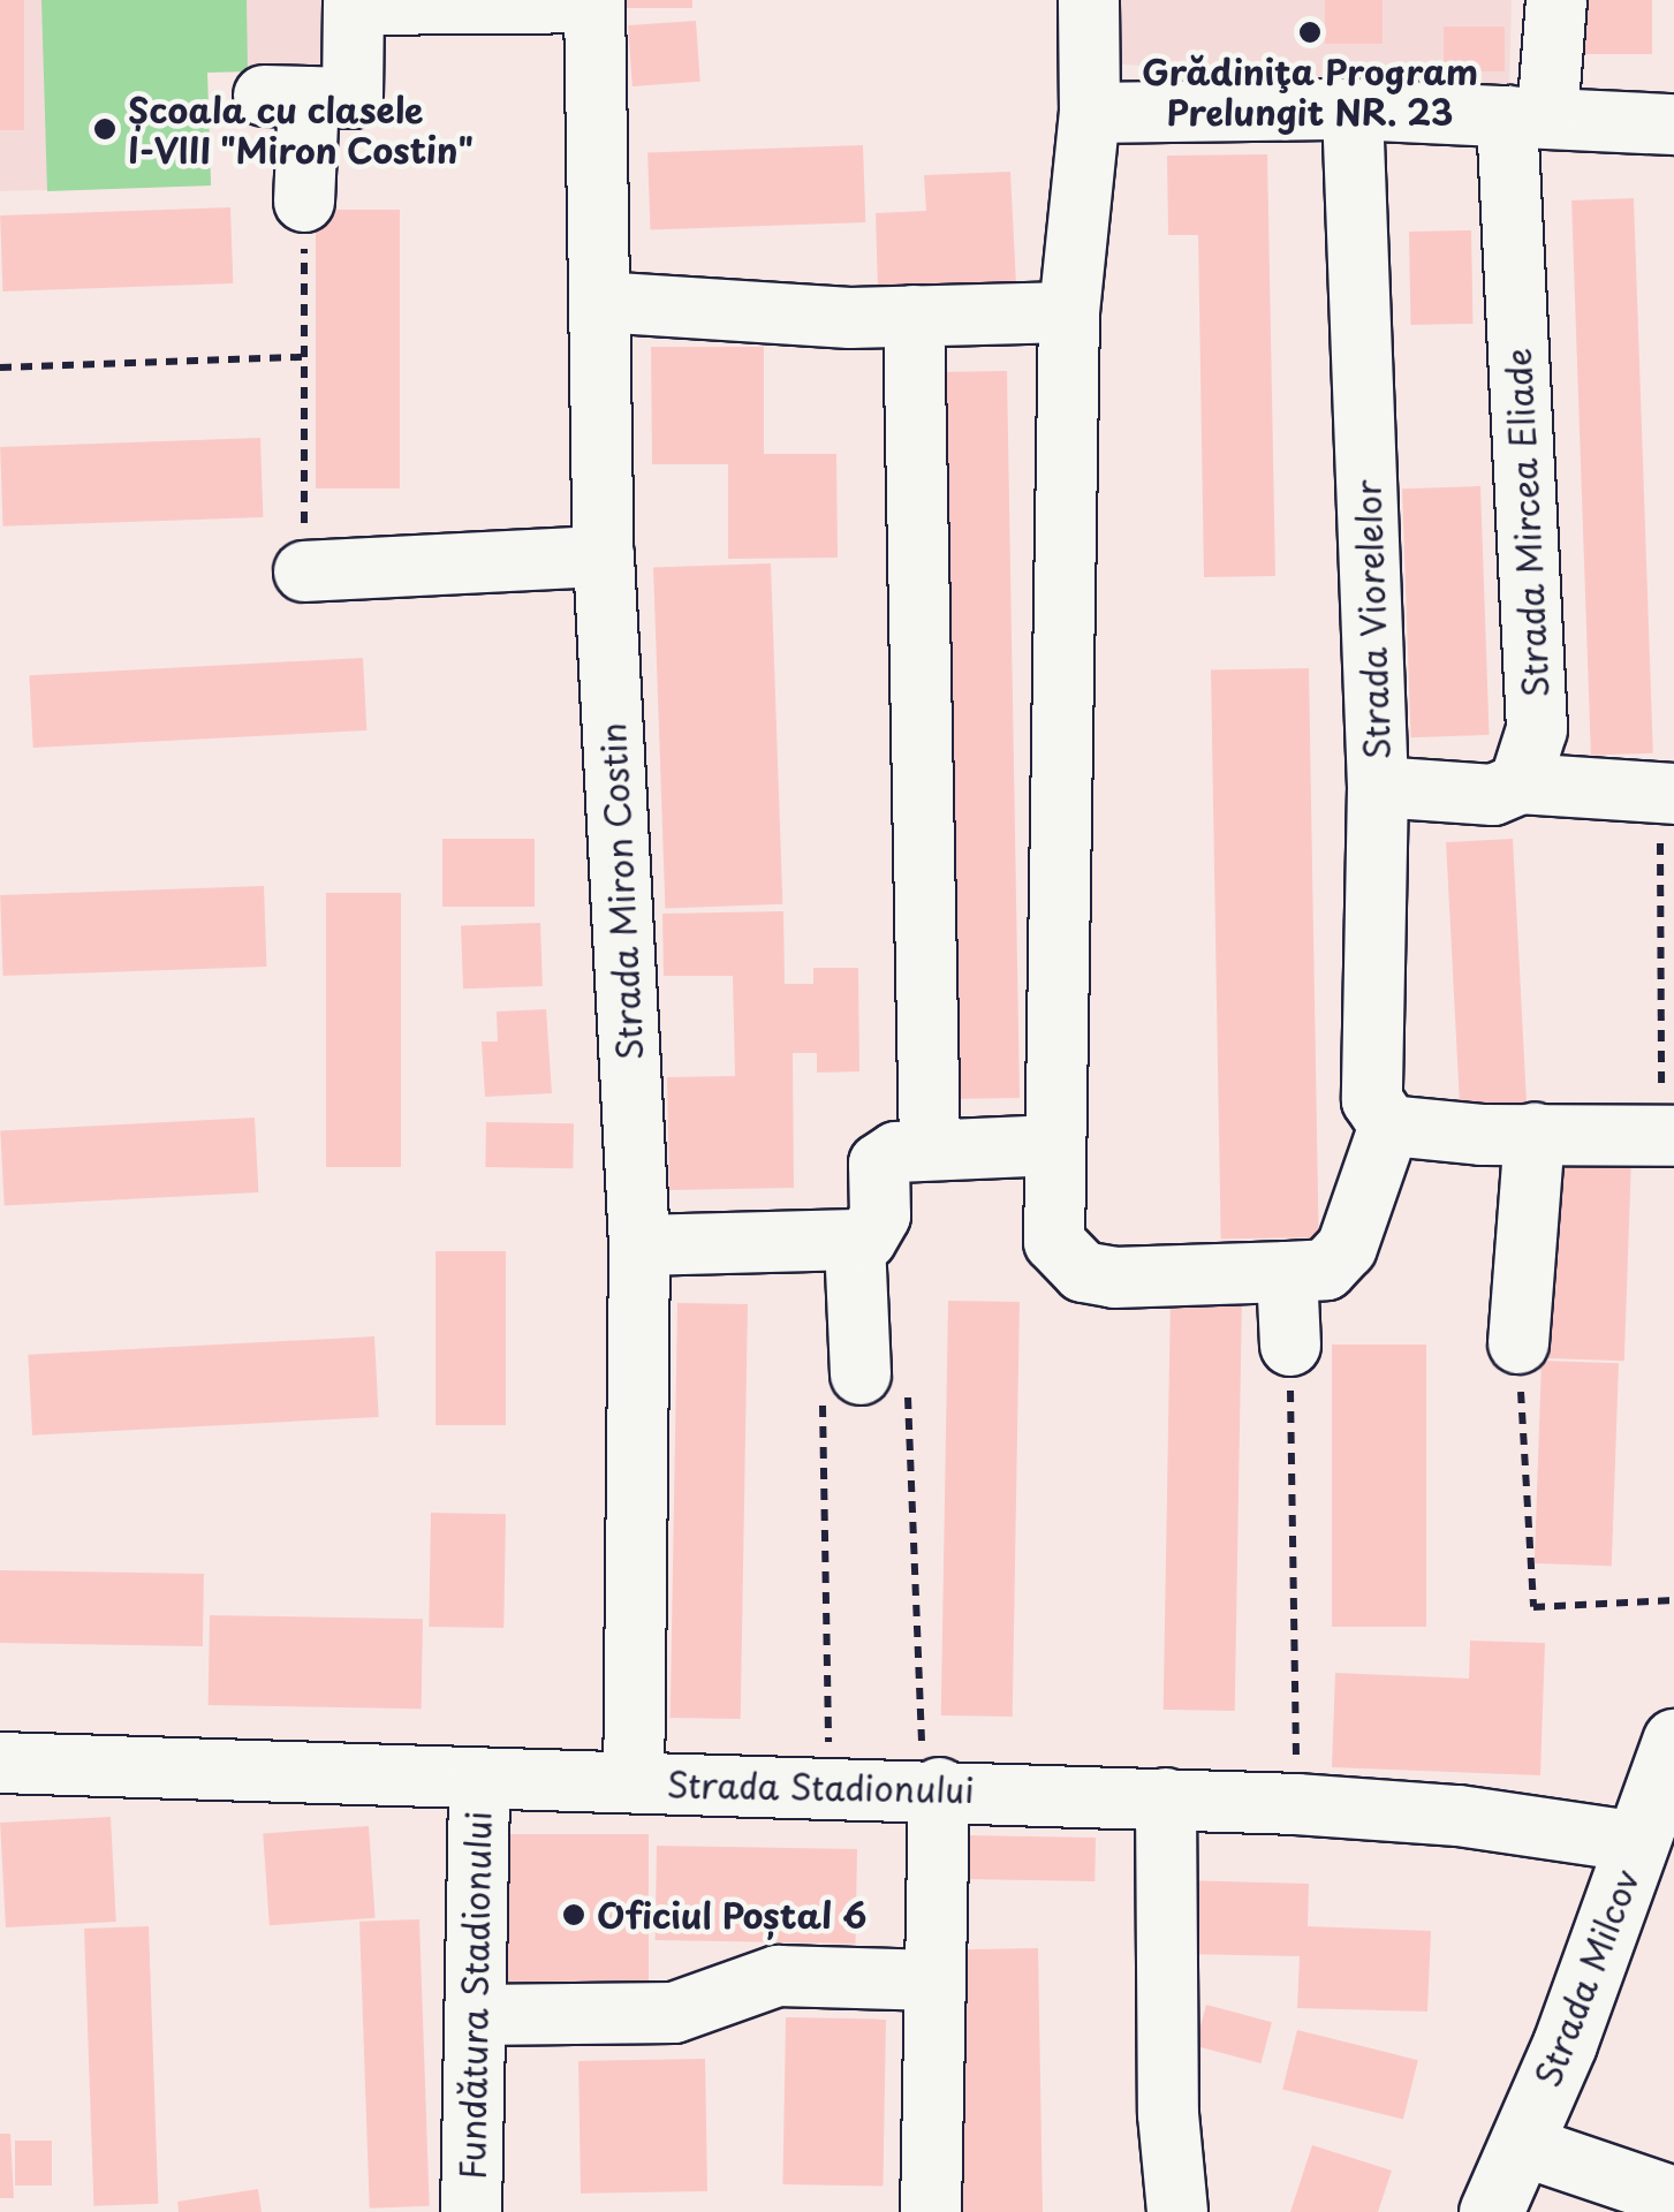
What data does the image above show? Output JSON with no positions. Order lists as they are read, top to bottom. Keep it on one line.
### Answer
{"streets":{"main road":["Strada Milcov"],"street":["Strada Mircea Eliade","Strada Viorelelor","Strada Miron Costin","Strada Stadionului","Fundătura Stadionului"]},"crossings":[["Strada Miron Costin","Strada Stadionului"],["Strada Stadionului","Strada Milcov"],["Strada Stadionului","Fundătura Stadionului"]],"places":["Grădiniţa Program Prelungit NR. 23","Școala cu clasele I-VIII \"Miron Costin\"","Oficiul Poștal 6"]}
